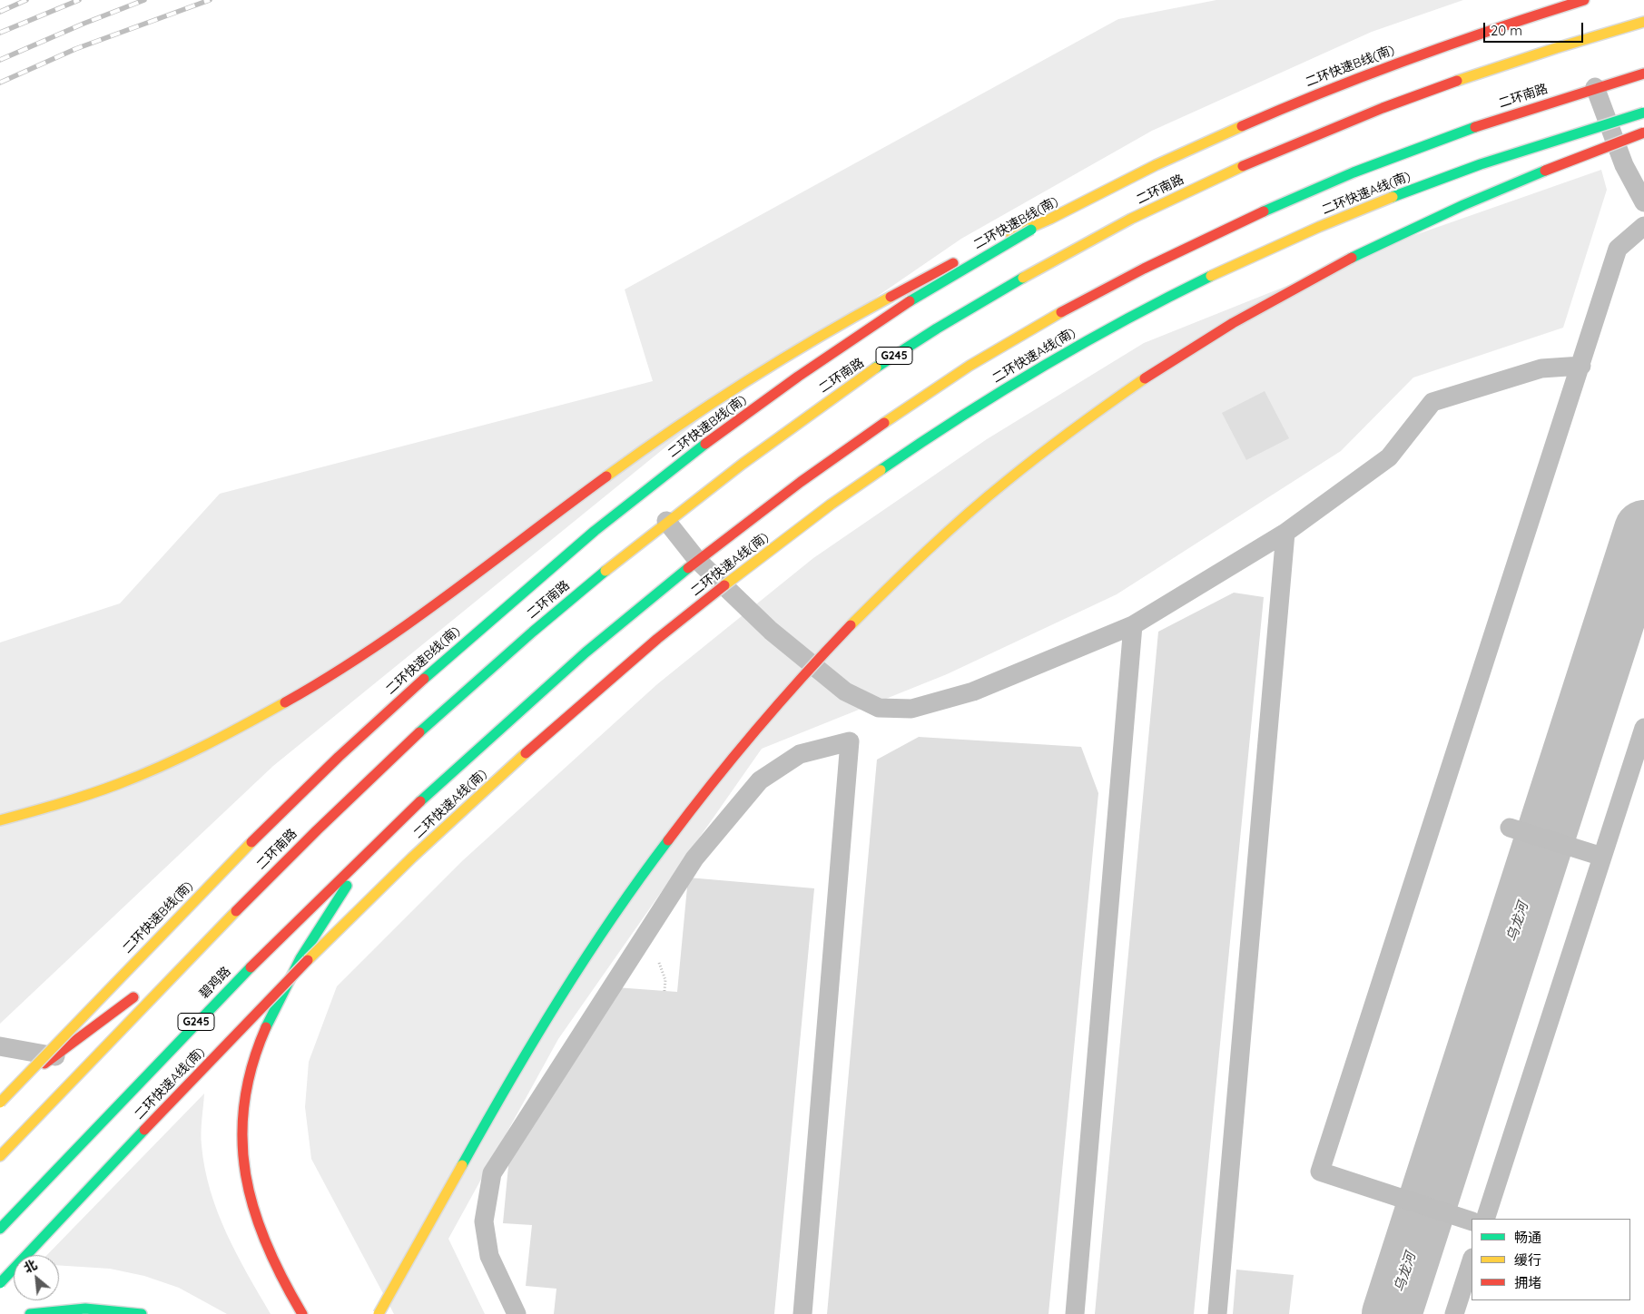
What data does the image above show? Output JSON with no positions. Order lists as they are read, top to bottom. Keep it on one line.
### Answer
{"streets":{"main road":["二环快速B线(南)","二环南路","二环快速A线(南)","G245","碧鸡路"]},"crossings":[["二环南路","G245"],["二环南路","碧鸡路"]],"water":["乌龙河"],"legend":["畅通","缓行","拥堵"],"scale_bar":"20 m","north":"top left"}
